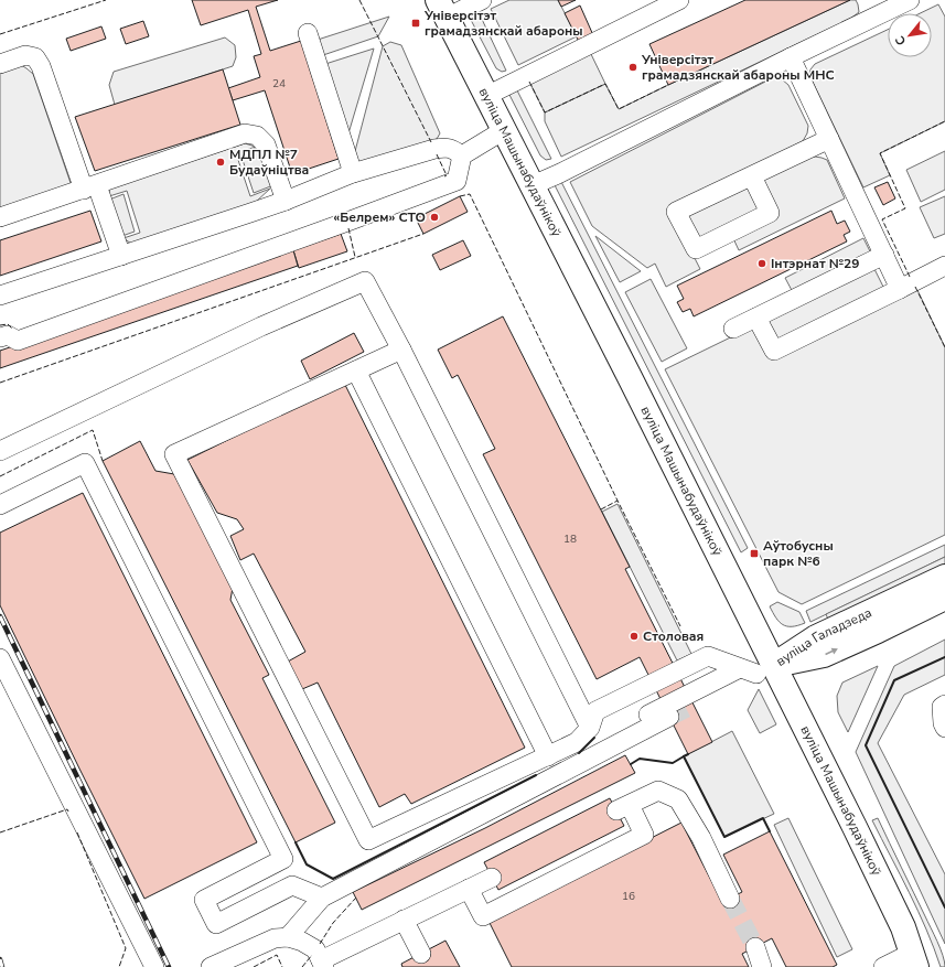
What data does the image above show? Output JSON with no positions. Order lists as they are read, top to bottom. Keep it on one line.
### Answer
{"streets":{"main road":["вуліца Машынабудаўнікоў","вуліца Галадзеда"]},"crossings":[["вуліца Машынабудаўнікоў","вуліца Галадзеда"]],"places":{"transit":["Універсітэт грамадзянскай абароны","Аўтобусны парк №6"],"other":["Універсітэт грамадзянскай абароны МНС","МДПЛ №7 Будаўніцтва","«Белрем» СТО","Інтэрнат №29","Столовая"]},"house_numbers":["24","18","16"],"north":"bottom left"}
